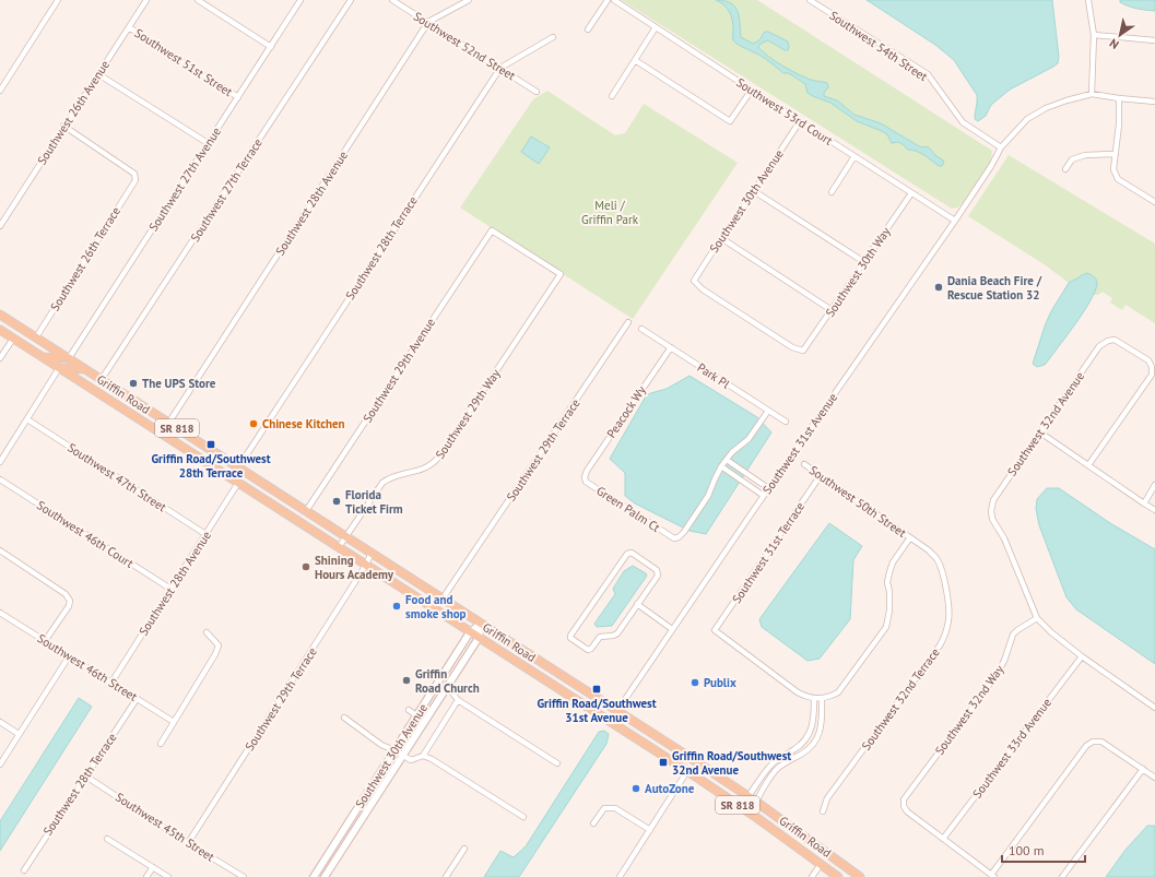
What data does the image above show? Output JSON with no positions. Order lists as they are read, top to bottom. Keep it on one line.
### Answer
{"streets":{"main road":["Southwest 30th Avenue","Griffin Road","SR 818"],"street":["Southwest 52nd Street","Southwest 54th Street","Southwest 51st Street","Southwest 53rd Court","Southwest 26th Avenue","Southwest 27th Avenue","Southwest 27th Terrace","Southwest 28th Avenue","Southwest 28th Terrace","Southwest 26th Terrace","Southwest 30th Way","Southwest 29th Avenue","Park Pl","Peacock Wy","Southwest 29th Way","Southwest 32nd Avenue","Southwest 31st Avenue","Southwest 29th Terrace","Southwest 47th Street","Southwest 50th Street","Green Palm Ct","Southwest 46th Court","Southwest 31st Terrace","Southwest 46th Street","Southwest 32nd Terrace","Southwest 32nd Way","Southwest 33rd Avenue","Southwest 45th Street"]},"crossings":[["Southwest 52nd Street","Southwest 28th Avenue"],["Southwest 52nd Street","Southwest 28th Terrace"],["Southwest 54th Street","Southwest 31st Avenue"],["Southwest 51st Street","Southwest 26th Avenue"],["Southwest 51st Street","Southwest 27th Avenue"],["Southwest 53rd Court","Southwest 30th Avenue"],["Southwest 53rd Court","Southwest 30th Way"],["Southwest 53rd Court","Southwest 31st Avenue"],["Southwest 26th Avenue","Southwest 26th Terrace"],["Southwest 27th Avenue","Griffin Road"],["Southwest 27th Terrace","Griffin Road"],["Southwest 30th Avenue","Southwest 30th Way"],["Southwest 30th Avenue","Griffin Road"],["Southwest 28th Avenue","Griffin Road"],["Southwest 28th Avenue","Southwest 47th Street"],["Southwest 28th Avenue","Southwest 46th Court"],["Southwest 28th Avenue","Southwest 46th Street"],["Southwest 28th Terrace","Griffin Road"],["Southwest 28th Terrace","Southwest 46th Street"],["Southwest 28th Terrace","Southwest 45th Street"],["Southwest 26th Terrace","Griffin Road"],["Southwest 29th Avenue","Griffin Road"],["Southwest 29th Avenue","Southwest 29th Way"],["Park Pl","Peacock Wy"],["Griffin Road","Southwest 29th Way"],["Griffin Road","Southwest 31st Avenue"],["Griffin Road","Southwest 29th Terrace"],["Peacock Wy","Green Palm Ct"],["Southwest 32nd Avenue","Southwest 32nd Way"],["Southwest 29th Terrace","Southwest 45th Street"],["Southwest 50th Street","Southwest 31st Terrace"],["Southwest 50th Street","Southwest 32nd Terrace"],["Southwest 32nd Way","Southwest 33rd Avenue"]],"parks":["Meli / Griffin Park"],"places":{"other":["Dania Beach Fire / Rescue Station 32","The UPS Store","Chinese Kitchen","Florida Ticket Firm","Shining Hours Academy","Food and smoke shop","Griffin Road Church","Publix","AutoZone"],"transit":["Griffin Road/Southwest 28th Terrace","Griffin Road/Southwest 31st Avenue","Griffin Road/Southwest 32nd Avenue"]},"scale_bar":"100 m","north":"bottom left"}
